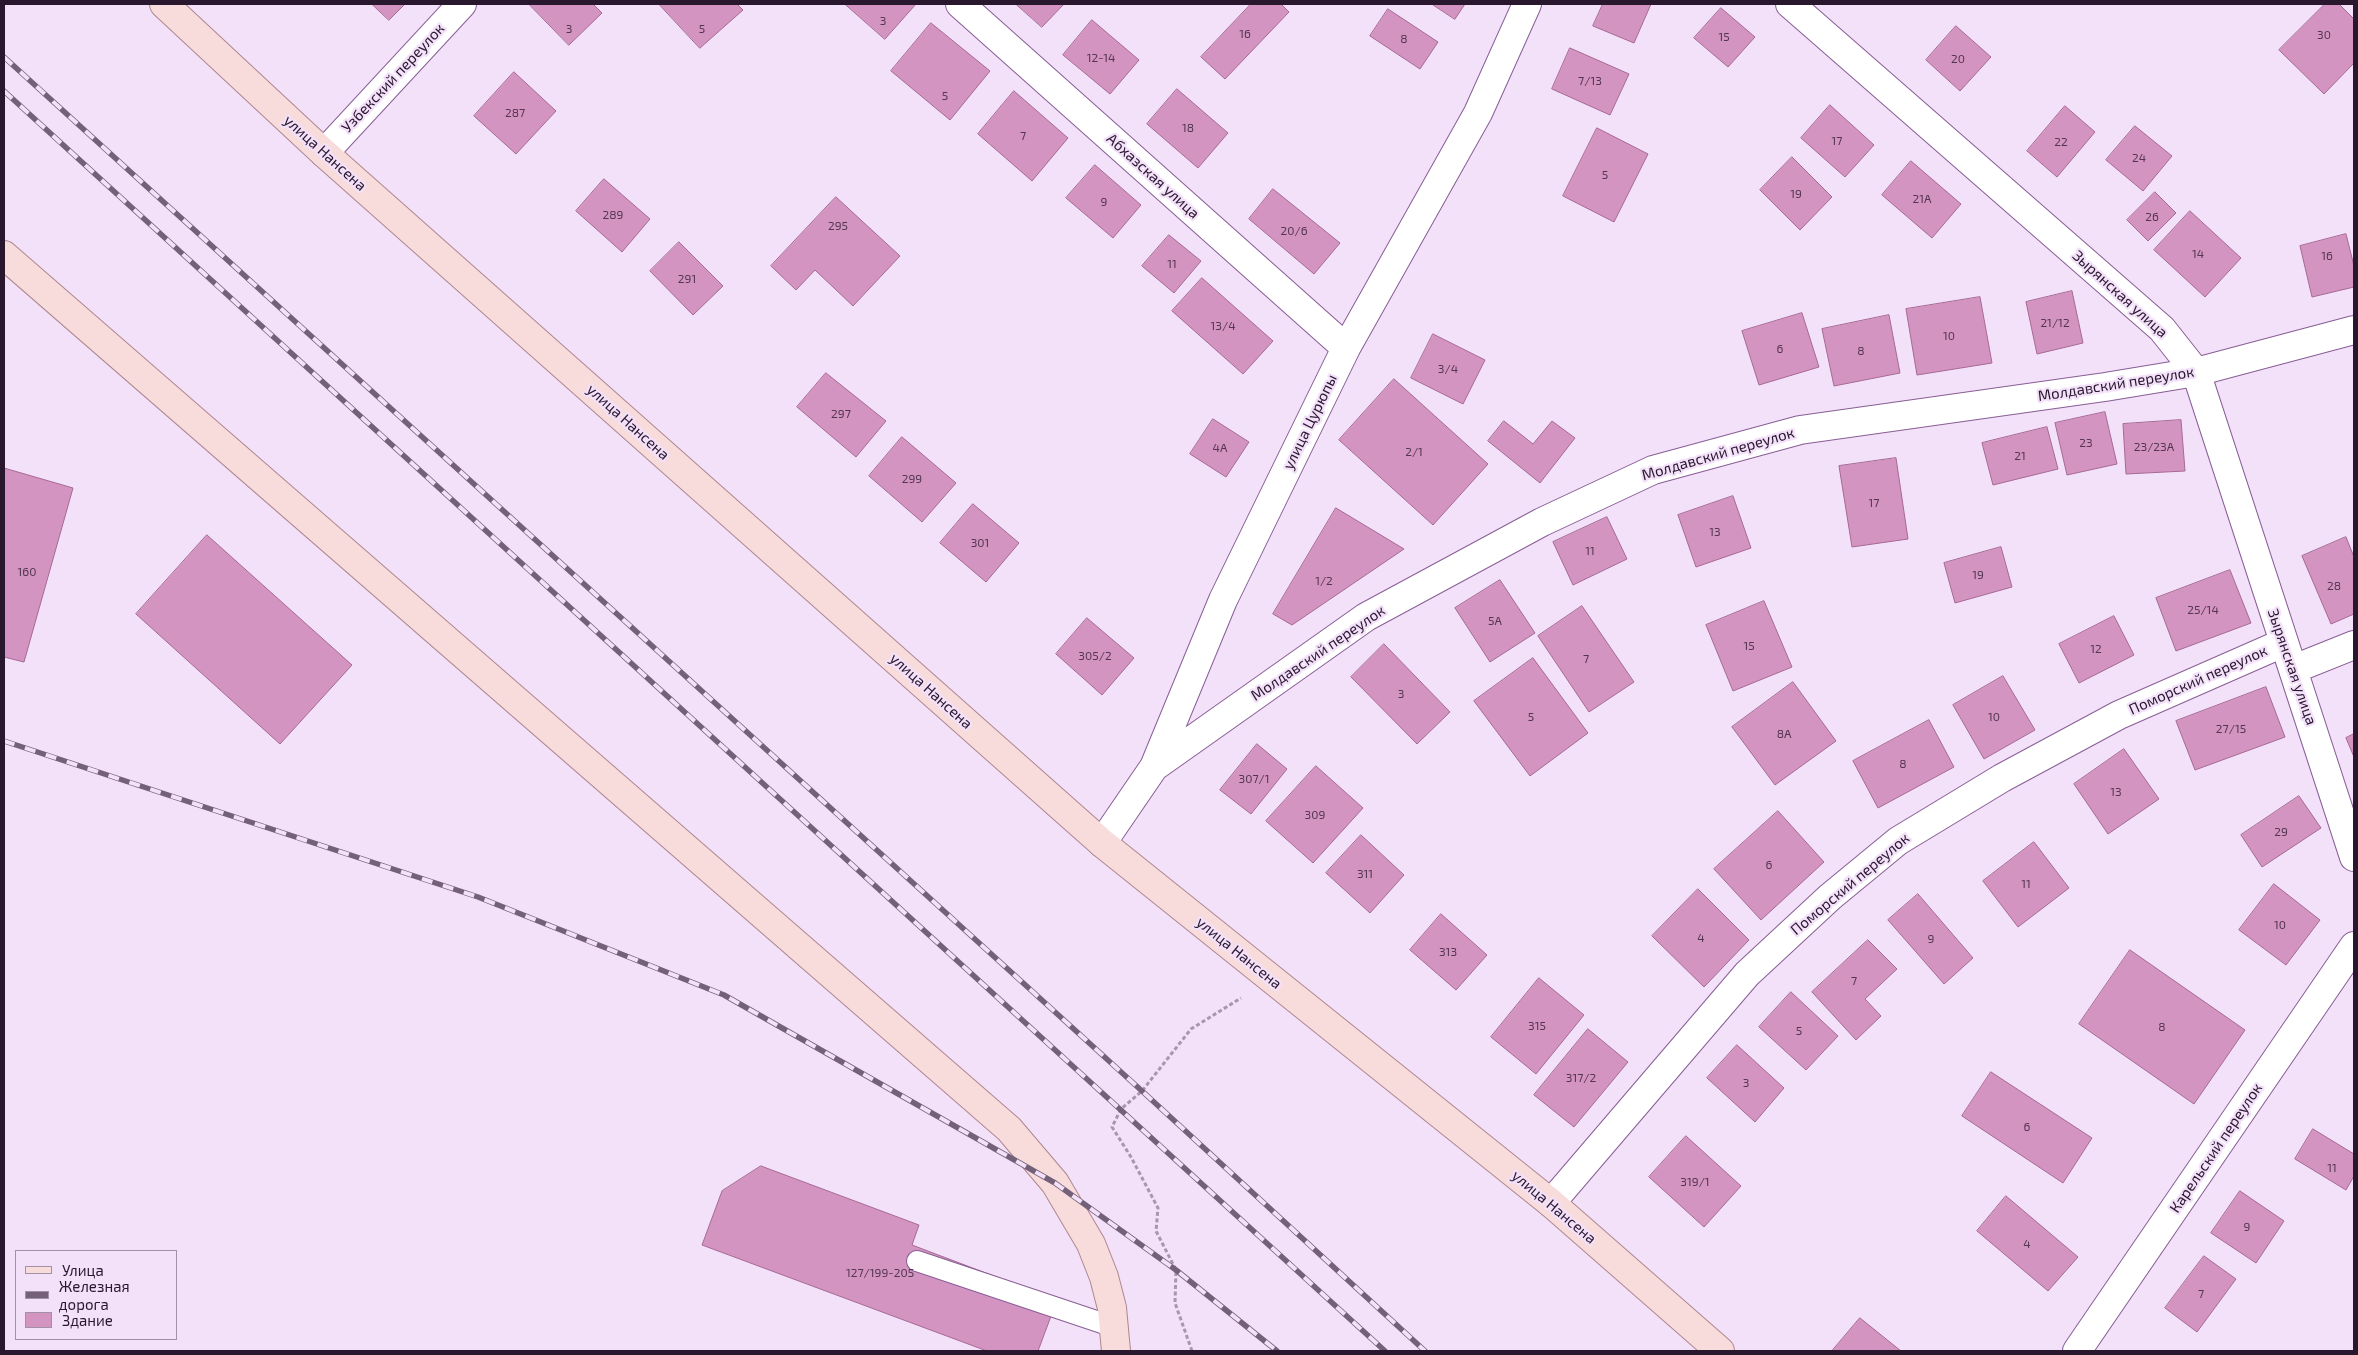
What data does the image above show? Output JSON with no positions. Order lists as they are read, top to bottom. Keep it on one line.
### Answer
{"streets":{"main road":["улица Нансена"],"street":["Узбекский переулок","Абхазская улица","Зырянская улица","Молдавский переулок","улица Цурюпы","Поморский переулок","Карельский переулок"]},"crossings":[["Узбекский переулок","улица Нансена"],["улица Нансена","улица Цурюпы"],["улица Нансена","Поморский переулок"],["Абхазская улица","улица Цурюпы"],["Зырянская улица","Молдавский переулок"],["Зырянская улица","Поморский переулок"],["Молдавский переулок","улица Цурюпы"]],"house_numbers":["3","3","5","16","30","15","8","12-14","20","7/13","5","287","18","7","17","22","24","5","19","21А","9","289","26","295","20/6","14","16","11","291","21/12","13/4","10","6","8","3/4","297","23","23/23А","4А","2/1","21","299","17","13","301","11","160","19","1/2","28","25/14","5А","15","12","305/2","7","3","5","10","27/15","8А","8","307/1","13","309","29","6","311","11","10","4","9","313","7","315","8","5","317/2","3","6","11","319/1","9","4","127/199-205","7"],"legend":["Улица","Железная дорога","Здание"]}
